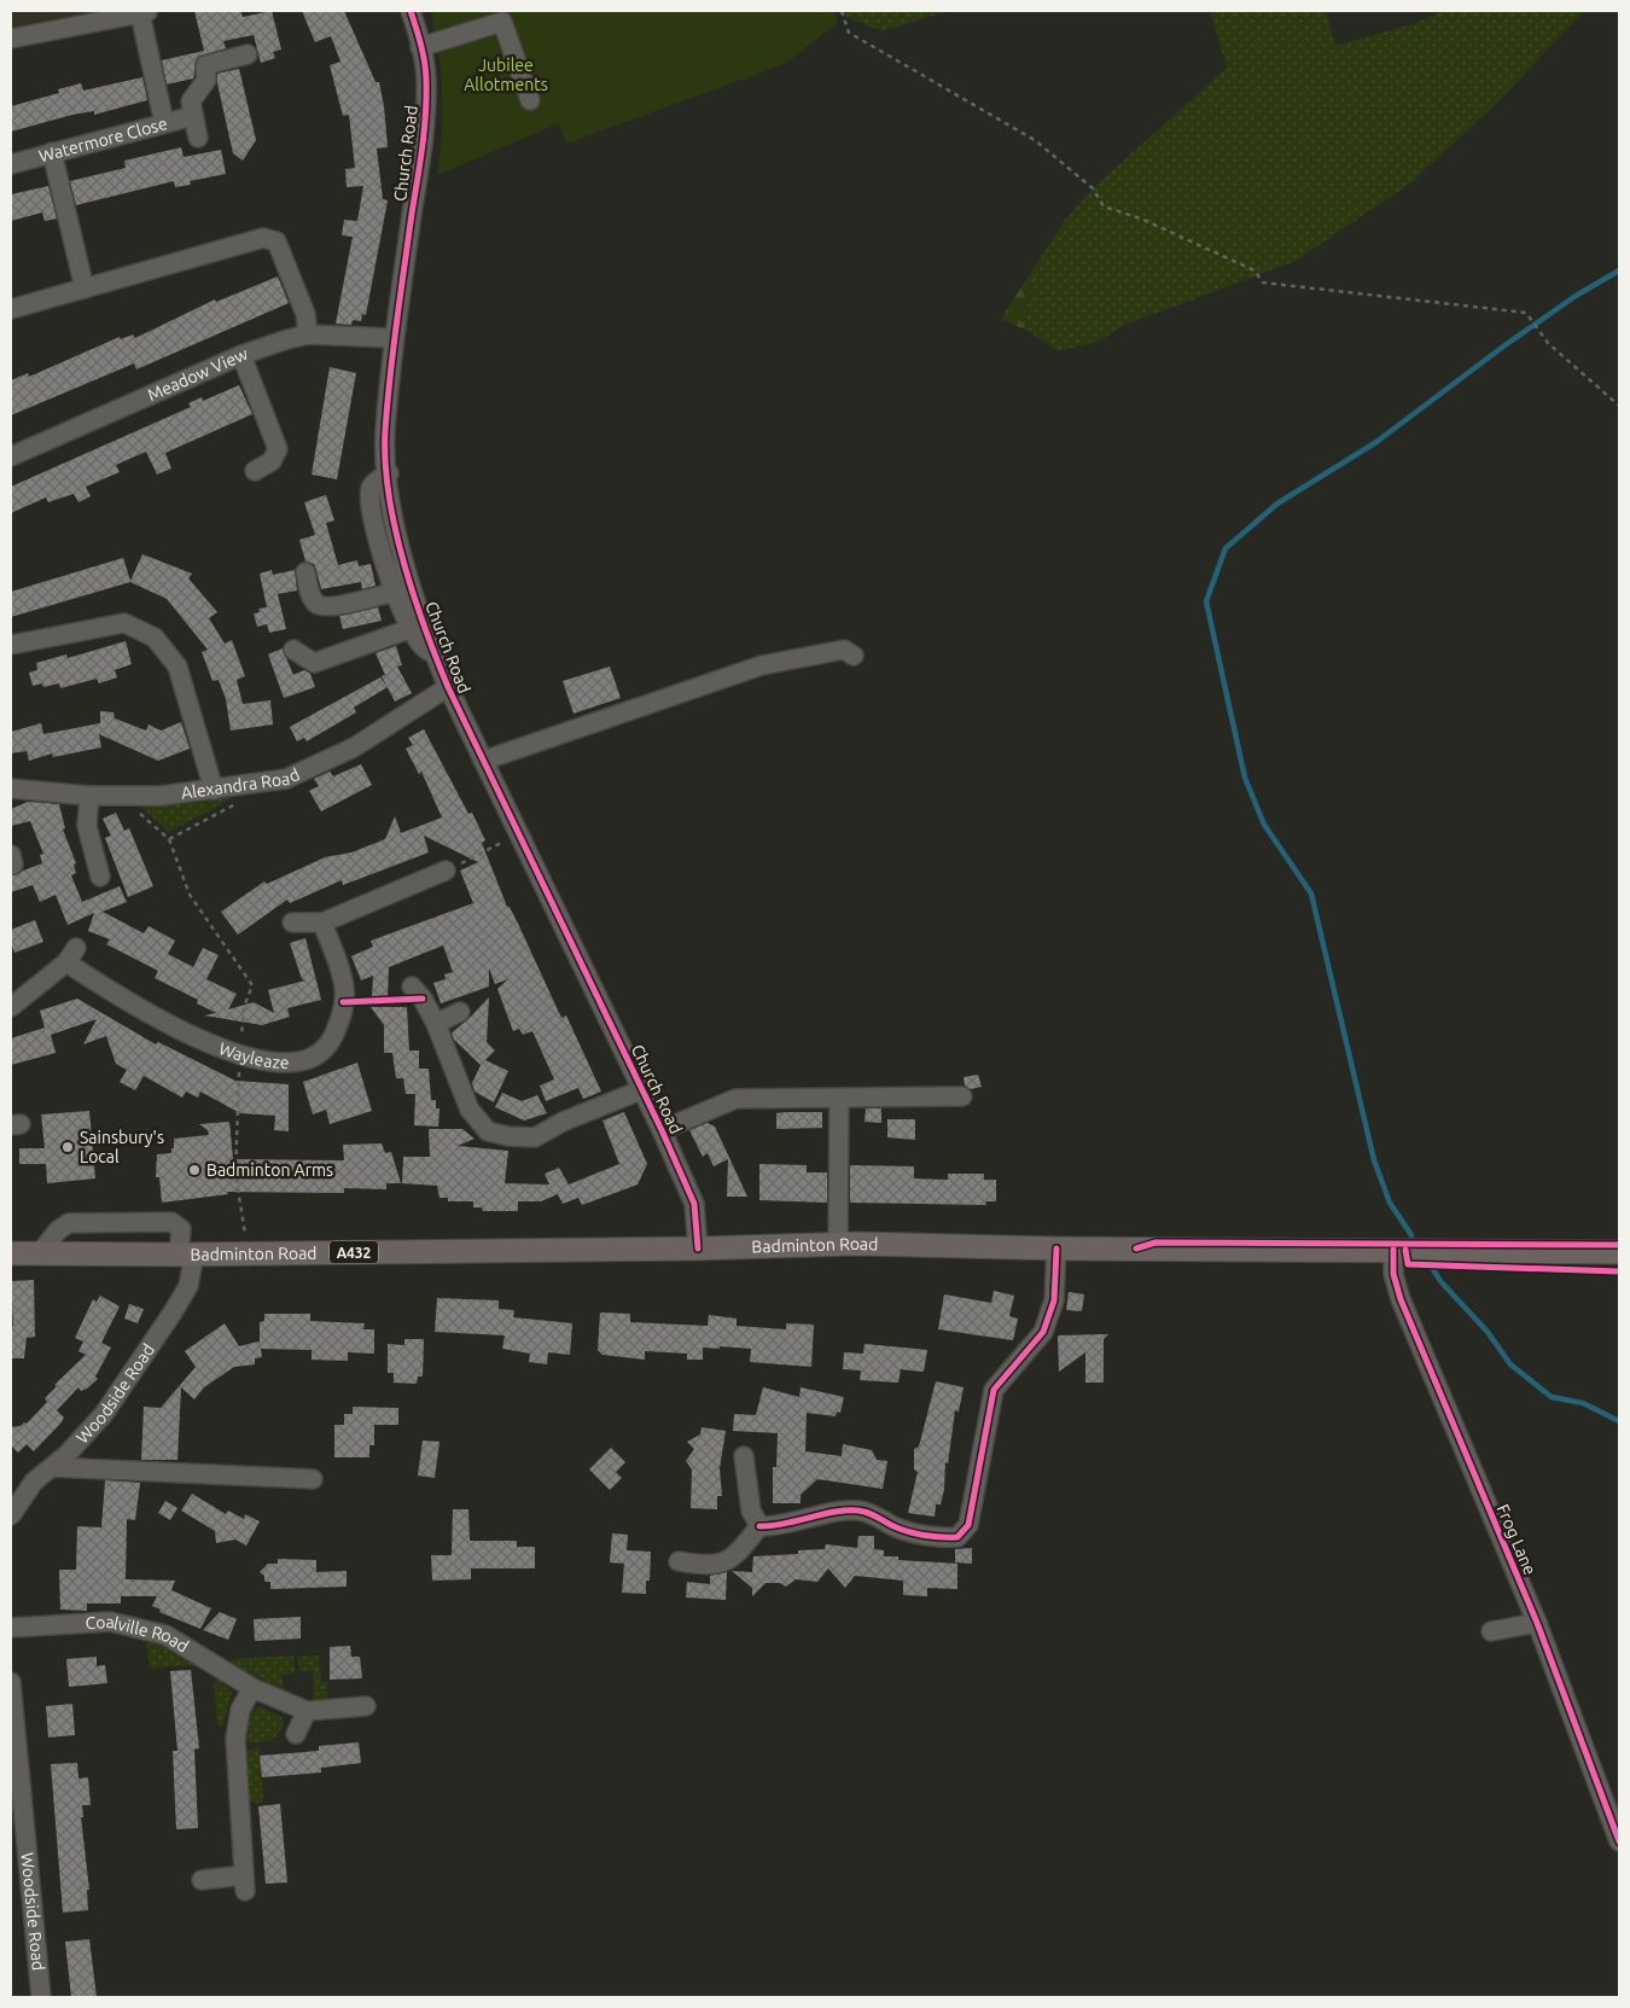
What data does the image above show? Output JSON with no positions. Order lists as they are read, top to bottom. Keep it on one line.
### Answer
{"streets":{"main road":["Badminton Road","A432"],"street":["Watermore Close","Church Road","Meadow View","Alexandra Road","Wayleaze","Woodside Road","Frog Lane","Coalville Road"]},"crossings":[["Church Road","Meadow View"],["Church Road","Alexandra Road"],["Church Road","Badminton Road"],["Badminton Road","Woodside Road"],["Badminton Road","Frog Lane"]],"parks":["Jubilee Allotments"],"places":["Sainsbury's Local","Badminton Arms"]}
